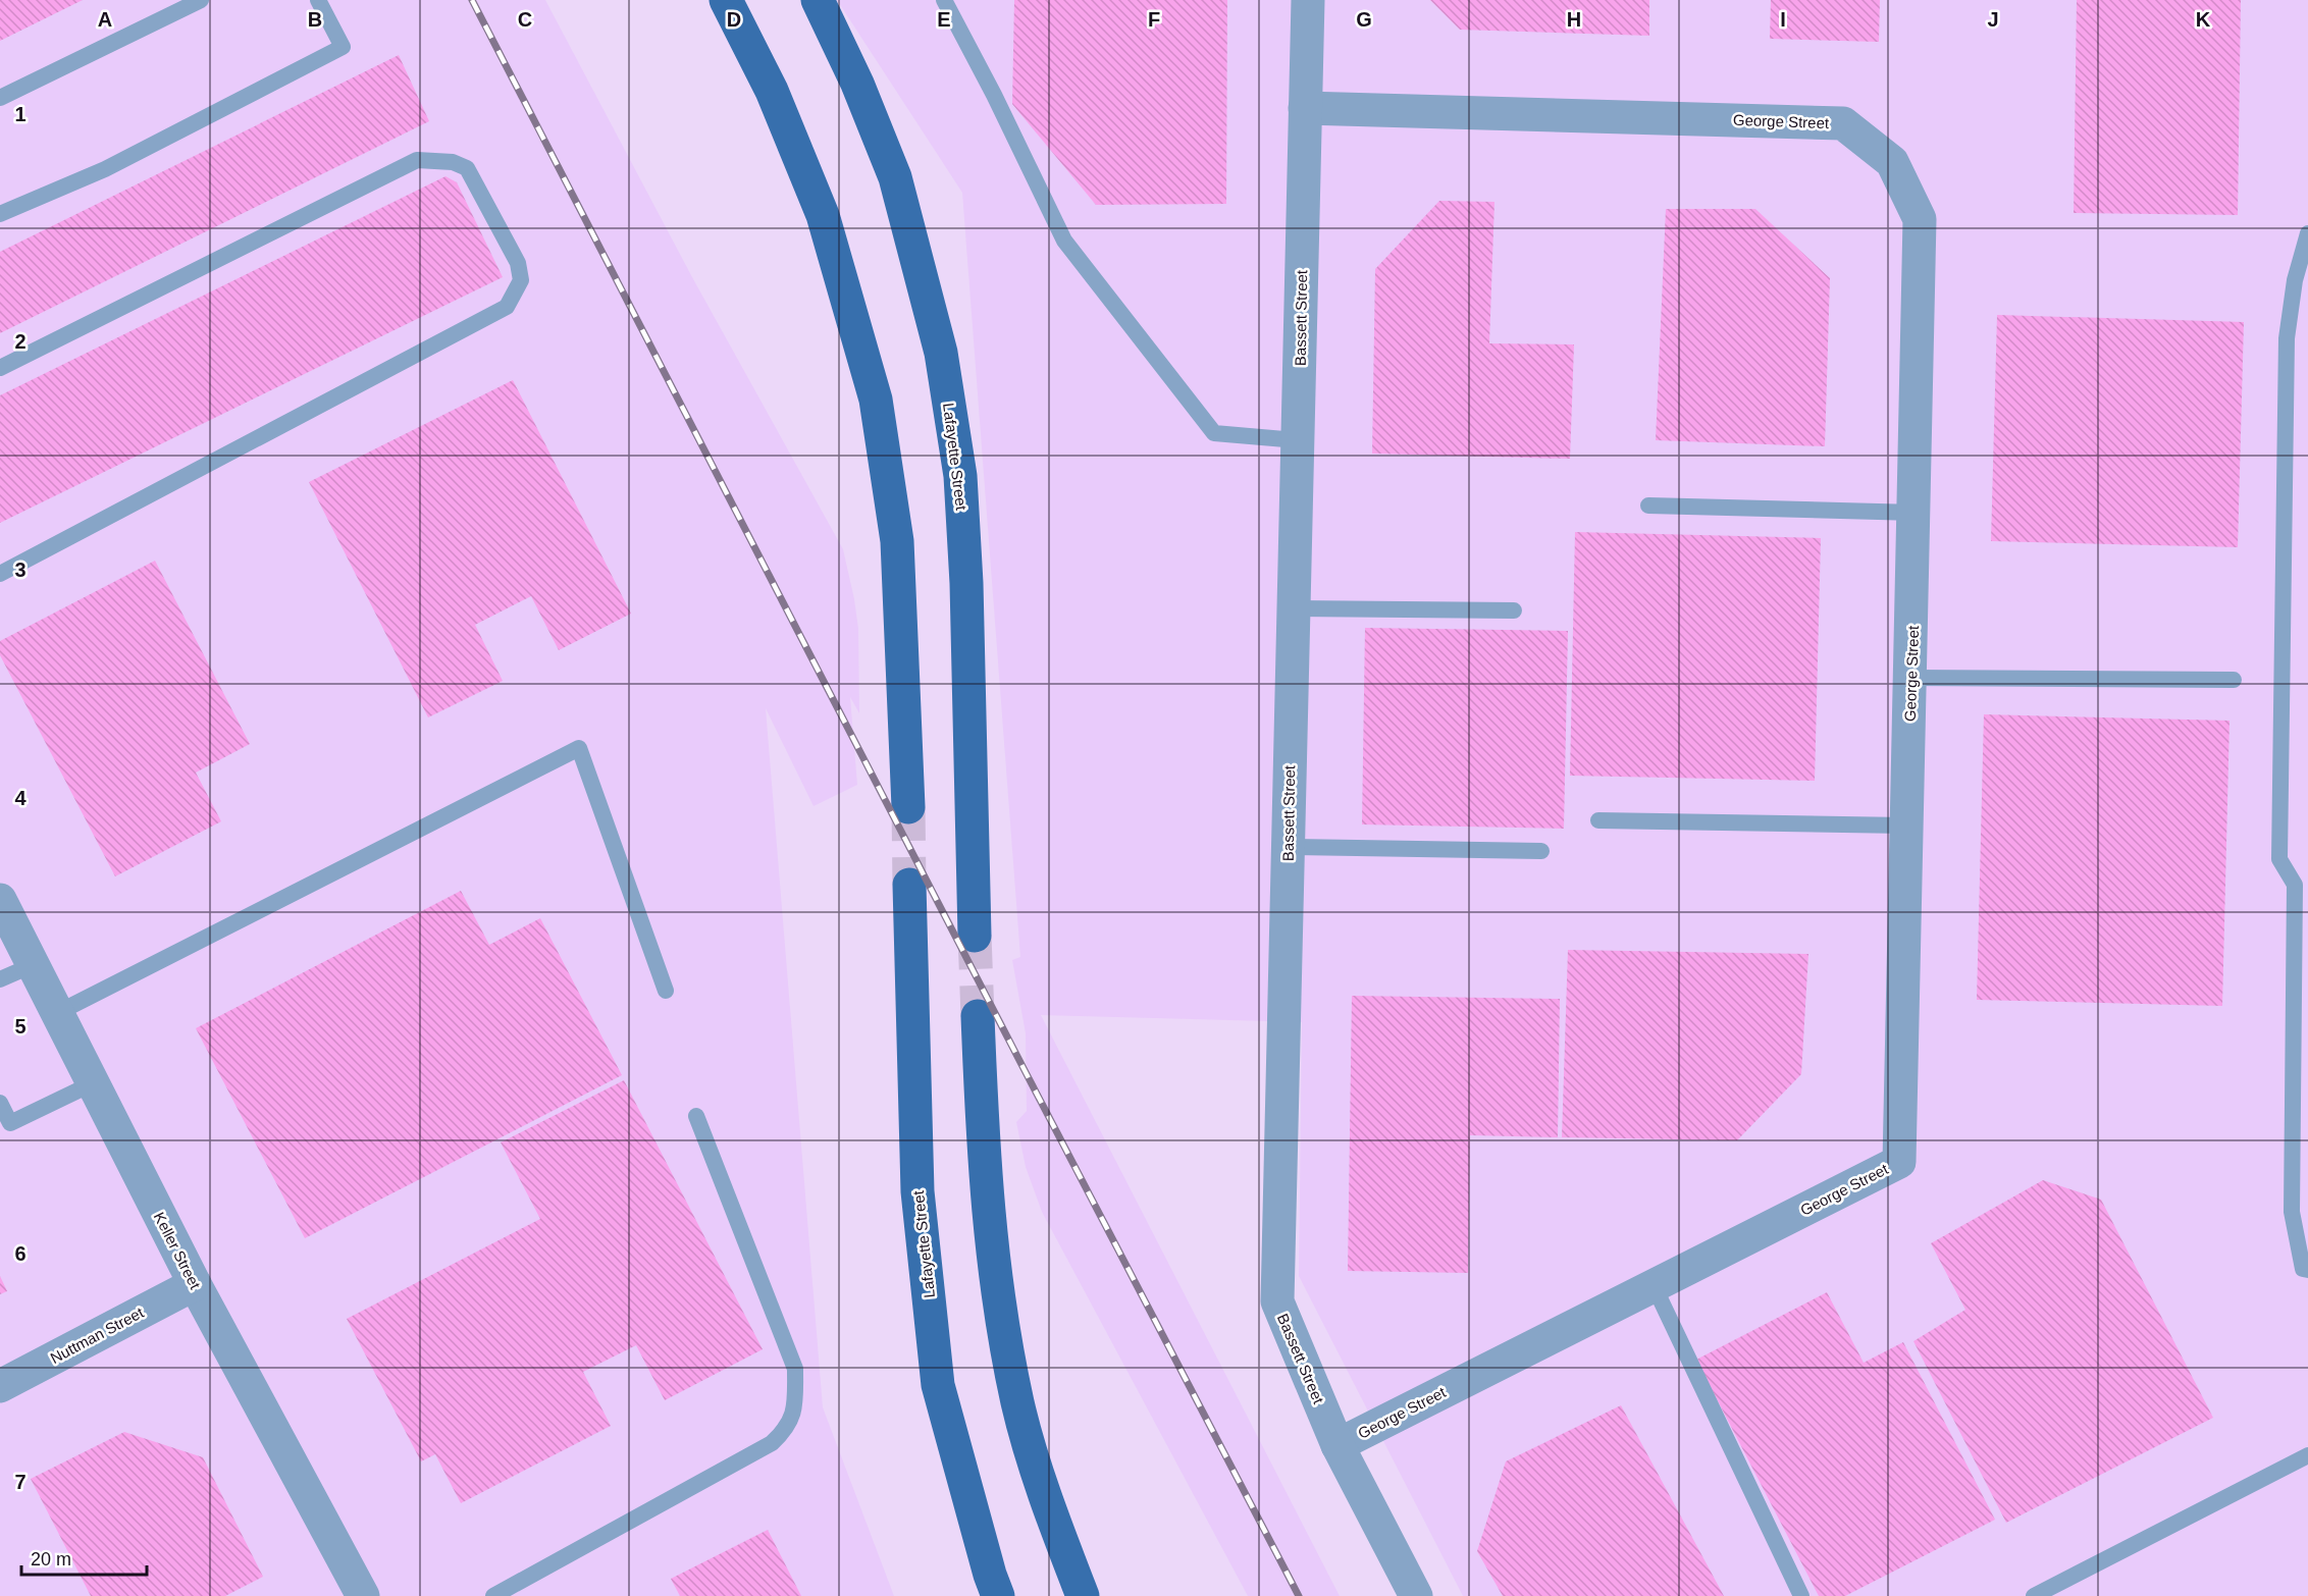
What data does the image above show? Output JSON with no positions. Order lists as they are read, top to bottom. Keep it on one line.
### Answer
{"streets":{"main road":["Lafayette Street"],"street":["George Street","Bassett Street","Keller Street","Nuttman Street"]},"crossings":[["George Street","Bassett Street"],["Keller Street","Nuttman Street"]],"scale_bar":"20 m","grid":{"columns":["A","B","C","D","E","F","G","H","I","J","K"],"rows":["1","2","3","4","5","6","7"]}}
